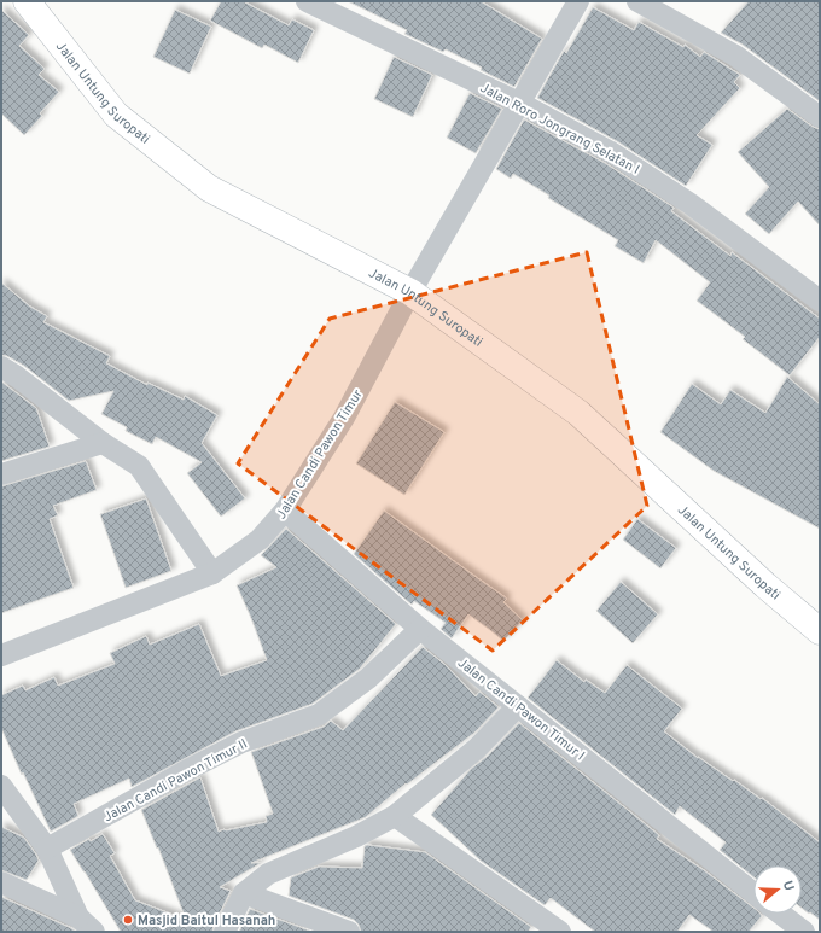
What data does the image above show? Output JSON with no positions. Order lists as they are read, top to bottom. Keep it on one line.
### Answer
{"streets":{"main road":["Jalan Untung Suropati"],"street":["Jalan Roro Jongrang Selatan I","Jalan Candi Pawon Timur","Jalan Candi Pawon Timur I","Jalan Candi Pawon Timur II"]},"crossings":[["Jalan Untung Suropati","Jalan Candi Pawon Timur"],["Jalan Roro Jongrang Selatan I","Jalan Candi Pawon Timur"],["Jalan Candi Pawon Timur","Jalan Candi Pawon Timur I"],["Jalan Candi Pawon Timur I","Jalan Candi Pawon Timur II"]],"places":["Masjid Baitul Hasanah"],"north":"right"}
